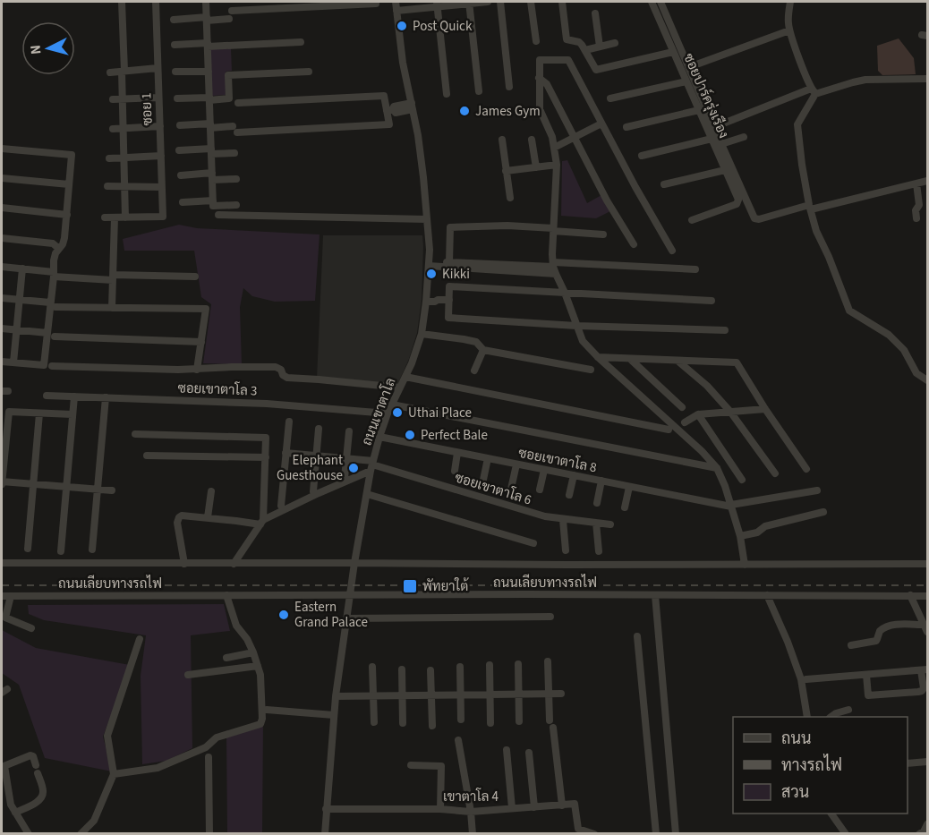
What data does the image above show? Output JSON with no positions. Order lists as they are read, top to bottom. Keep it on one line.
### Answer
{"streets":{"street":["ซอยปาร์ครุ่งเรือง","ซอย 1","ซอยเขาตาโล 3","ถนนเขาตาโล","ซอยเขาตาโล 8","ซอยเขาตาโล 6","ถนนเลียบทางรถไฟ","เขาตาโล 4"]},"crossings":[["ซอยเขาตาโล 3","ถนนเขาตาโล"],["ถนนเขาตาโล","ซอยเขาตาโล 8"],["ถนนเขาตาโล","ซอยเขาตาโล 6"],["ถนนเขาตาโล","ถนนเลียบทางรถไฟ"],["ถนนเขาตาโล","เขาตาโล 4"]],"places":{"other":["Post Quick","James Gym","Kikki","Uthai Place","Perfect Bale","Elephant Guesthouse","Eastern Grand Palace"],"transit":["พัทยาใต้"]},"legend":["ถนน","ทางรถไฟ","สวน"],"north":"left"}
